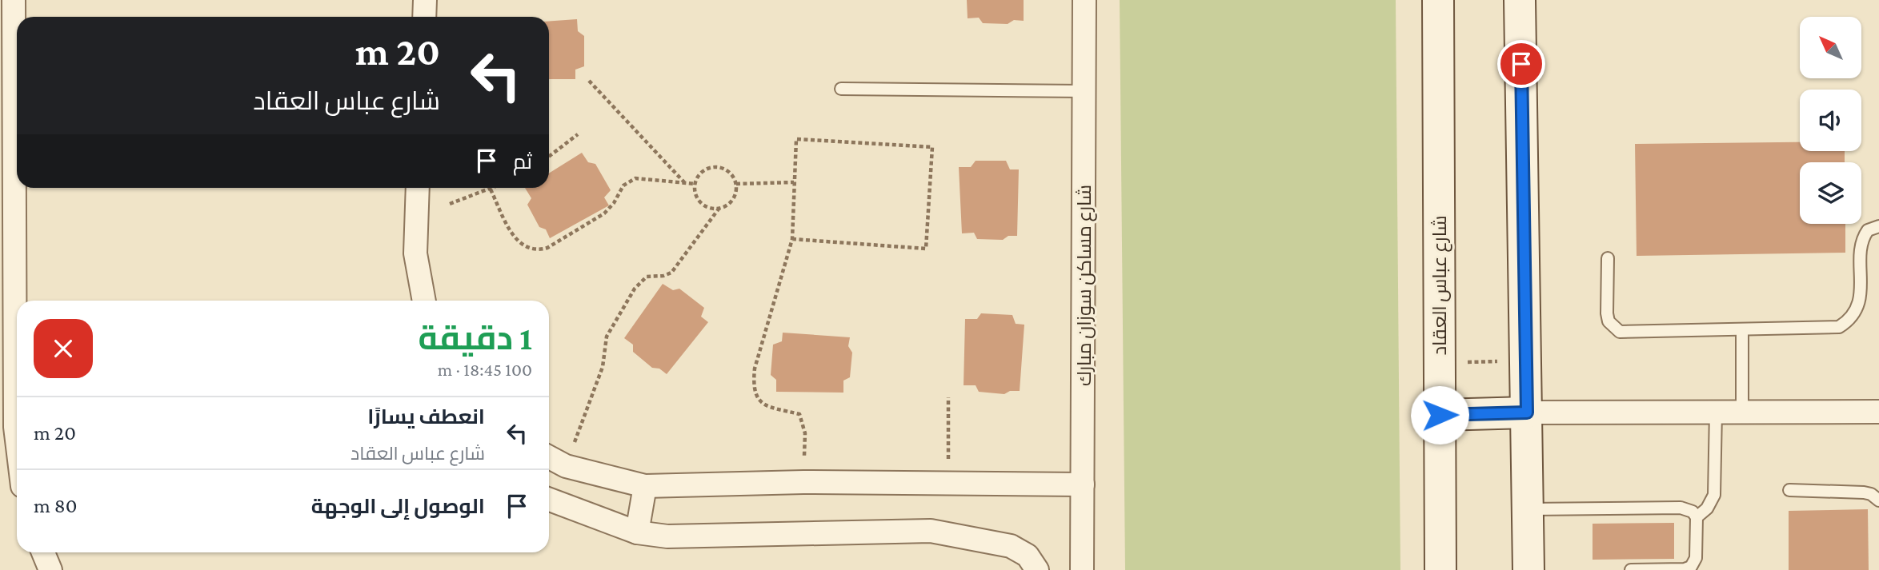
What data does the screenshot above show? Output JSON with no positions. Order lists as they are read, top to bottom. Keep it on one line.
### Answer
{"streets":{"street":["شارع مساكن سوزان مبارك","شارع عباس العقاد"]},"north":"top left","page":{"turn":["20 m","شارع عباس العقاد"],"then":"ثم","heading":["1 دقيقة","100 m · 18:45"],"list":[{"name":"انعطف يسارًا","note":"شارع عباس العقاد","value":"20 m"},{"name":"الوصول إلى الوجهة","value":"80 m"}]}}
